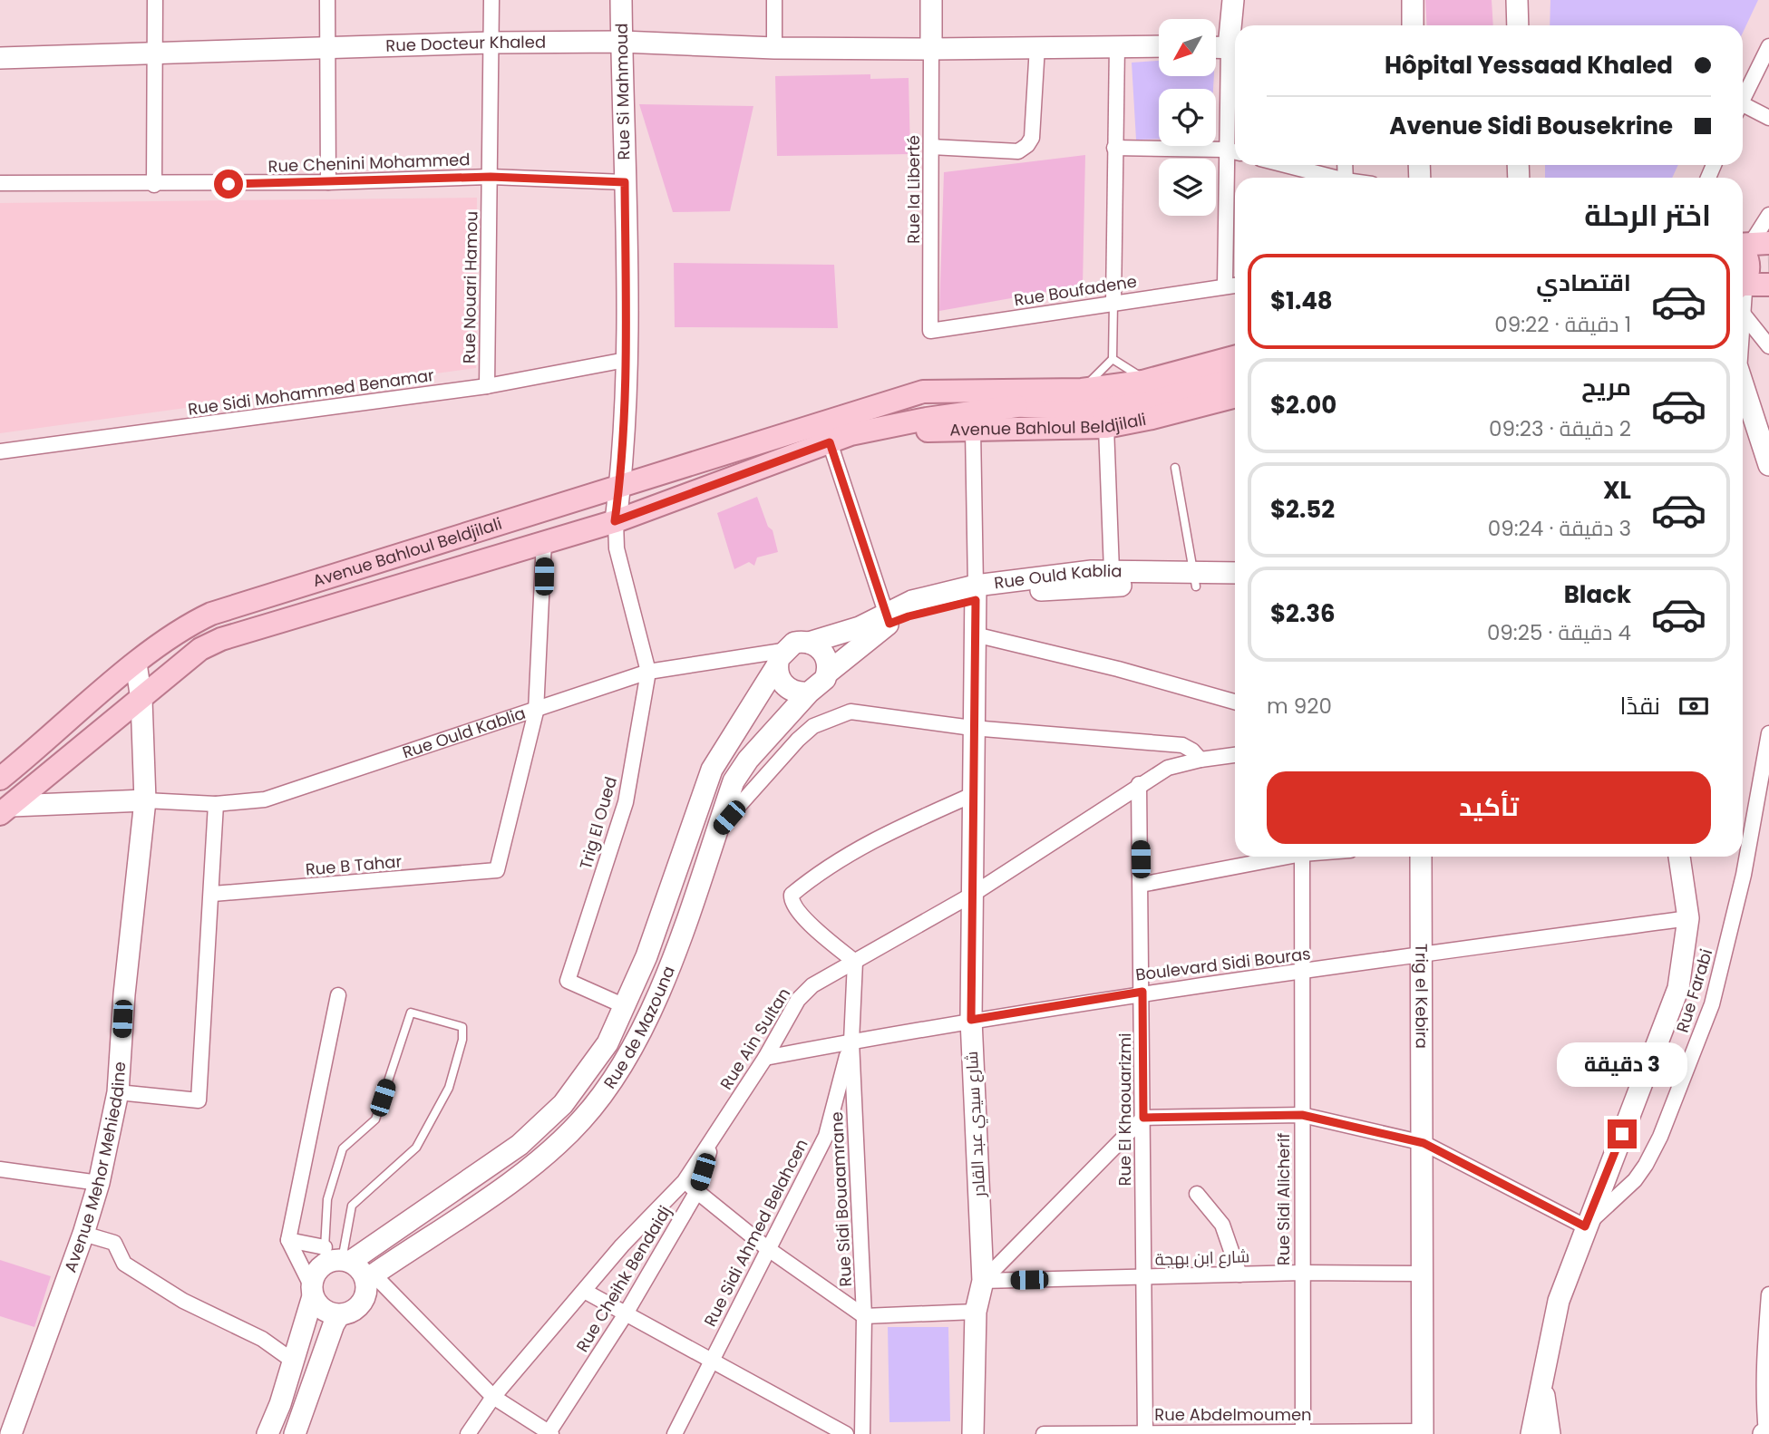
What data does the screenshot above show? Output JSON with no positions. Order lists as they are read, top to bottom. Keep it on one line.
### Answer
{"streets":{"main road":["Avenue Bahloul Beldjilali"],"street":["Rue Docteur Khaled","Rue Si Mahmoud","Rue Chenini Mohammed","Rue la Liberté","Rue Nouari Hamou","Rue Boufadene","Rue Sidi Mohammed Benamar","Rue Ould Kablia","Trig El Oued","Rue B Tahar","Boulevard Sidi Bouras","Rue Farabi","Trig el Kebira","Rue de Mazouna","Rue Ain Sultan","Rue El Khaouarizmi","شارع سيدي عبد القادر","Avenue Mehor Mehieddine","Rue Sidi Bouaamrane","Rue Sidi Alicherif","Rue Sidi Ahmed Belahcen","شارع ابن بهجة","Rue Cheihk Bendaidj","Rue Abdelmoumen"]},"crossings":[["Rue Docteur Khaled","Rue Si Mahmoud"],["Rue Docteur Khaled","Rue la Liberté"],["Rue Docteur Khaled","Rue Nouari Hamou"],["Rue Si Mahmoud","Rue Chenini Mohammed"],["Rue Si Mahmoud","Rue Sidi Mohammed Benamar"],["Rue Si Mahmoud","Avenue Bahloul Beldjilali"],["Rue Chenini Mohammed","Rue Nouari Hamou"],["Rue la Liberté","Rue Boufadene"],["Rue Nouari Hamou","Rue Sidi Mohammed Benamar"],["Avenue Bahloul Beldjilali","Avenue Mehor Mehieddine"],["Rue Ould Kablia","Trig El Oued"],["Rue Ould Kablia","Rue B Tahar"],["Rue Ould Kablia","Rue de Mazouna"],["Rue Ould Kablia","شارع سيدي عبد القادر"],["Rue Ould Kablia","Avenue Mehor Mehieddine"],["Trig El Oued","Rue de Mazouna"],["Boulevard Sidi Bouras","Trig el Kebira"],["Boulevard Sidi Bouras","Rue Ain Sultan"],["Boulevard Sidi Bouras","Rue El Khaouarizmi"],["Boulevard Sidi Bouras","شارع سيدي عبد القادر"],["Boulevard Sidi Bouras","Rue Sidi Bouaamrane"],["Boulevard Sidi Bouras","Rue Sidi Alicherif"],["Boulevard Sidi Bouras","Rue Sidi Ahmed Belahcen"],["Trig el Kebira","شارع ابن بهجة"],["Trig el Kebira","Rue Abdelmoumen"],["Rue Ain Sultan","Rue El Khaouarizmi"],["Rue Ain Sultan","شارع سيدي عبد القادر"],["Rue Ain Sultan","Rue Sidi Bouaamrane"],["Rue Ain Sultan","Rue Cheihk Bendaidj"],["Rue El Khaouarizmi","شارع ابن بهجة"],["Rue El Khaouarizmi","Rue Abdelmoumen"],["شارع سيدي عبد القادر","شارع ابن بهجة"],["Rue Sidi Bouaamrane","Rue Sidi Ahmed Belahcen"],["Rue Sidi Alicherif","شارع ابن بهجة"],["Rue Sidi Alicherif","Rue Abdelmoumen"]],"north":"bottom left","page":{"banner":["Hôpital Yessaad Khaled","Avenue Sidi Bousekrine"],"heading":"اختر الرحلة","list":[{"name":"اقتصادي","note":"1 دقيقة · 09:22","value":"$1.48"},{"name":"مريح","note":"2 دقيقة · 09:23","value":"$2.00"},{"name":"XL","note":"3 دقيقة · 09:24","value":"$2.52"},{"name":"Black","note":"4 دقيقة · 09:25","value":"$2.36"}],"pay":["نقدًا","920 m"],"buttons":"تأكيد","bubble":"3 دقيقة"}}
